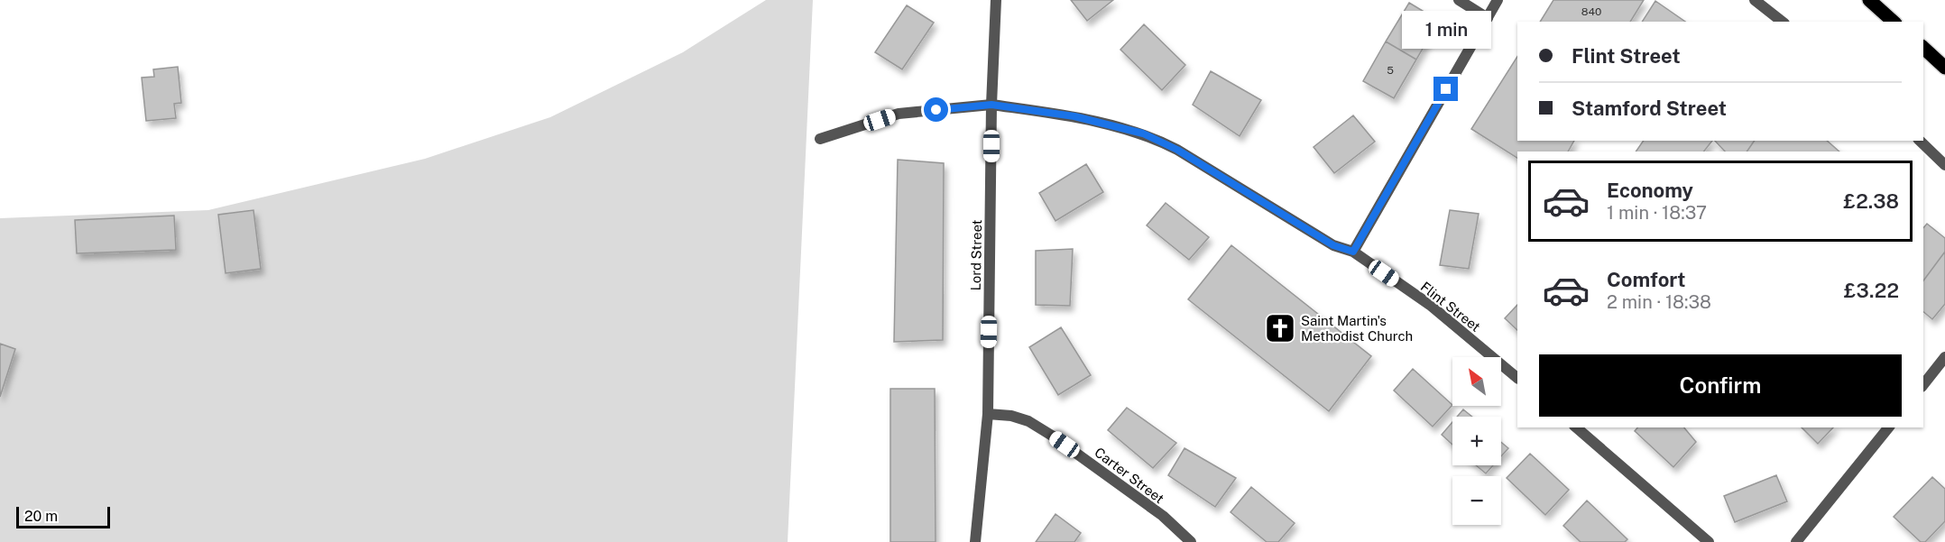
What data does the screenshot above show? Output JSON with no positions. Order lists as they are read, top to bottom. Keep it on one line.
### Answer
{"streets":{"street":["Lord Street","Flint Street","Carter Street"]},"crossings":[["Lord Street","Flint Street"],["Lord Street","Carter Street"]],"places":{"church":["Saint Martin's Methodist Church"]},"house_numbers":["840","5"],"scale_bar":"20 m","north":"top left","page":{"bubble":"1 min","banner":["Flint Street","Stamford Street"],"list":[{"name":"Economy","note":"1 min · 18:37","value":"£2.38"},{"name":"Comfort","note":"2 min · 18:38","value":"£3.22"}],"buttons":"Confirm","map_buttons":["+","−"],"scale":"20 m"}}
